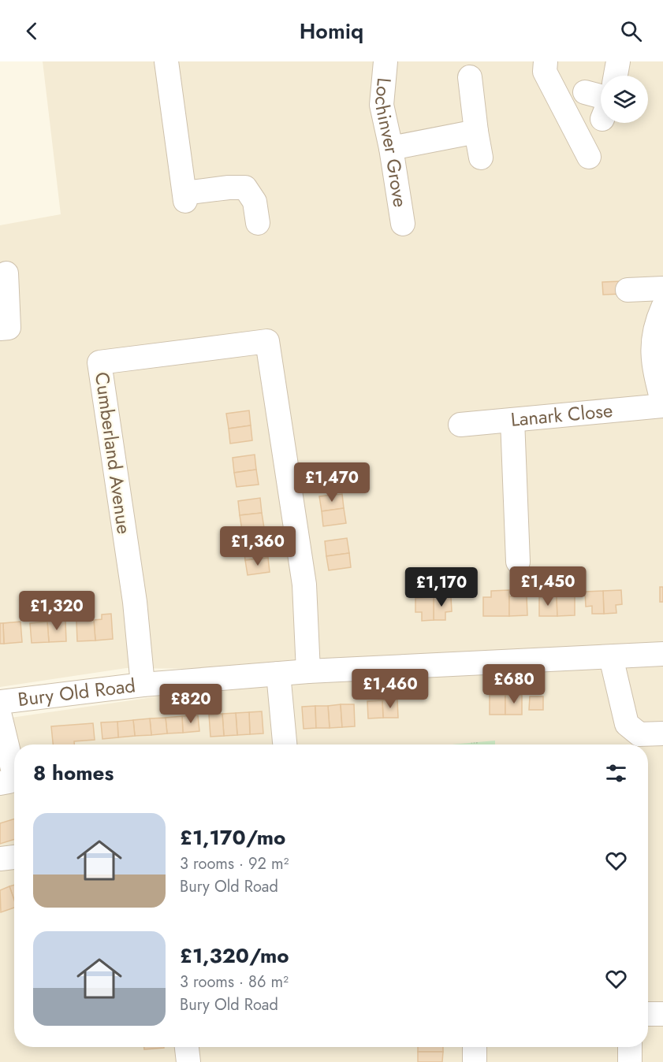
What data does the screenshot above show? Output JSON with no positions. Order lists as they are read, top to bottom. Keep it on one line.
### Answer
{"streets":{"street":["Lochinver Grove","Lanark Close","Cumberland Avenue","Bury Old Road"]},"crossings":[["Cumberland Avenue","Bury Old Road"]],"page":{"header":"Homiq","price":["£1,470","£1,360","£1,450","£1,170","£1,320","£680","£1,460","£820"],"heading":"8 homes","list":[{"name":"£1,170/mo","note":"3 rooms · 92 m² · Bury Old Road"},{"name":"£1,320/mo","note":"3 rooms · 86 m² · Bury Old Road"}]}}
